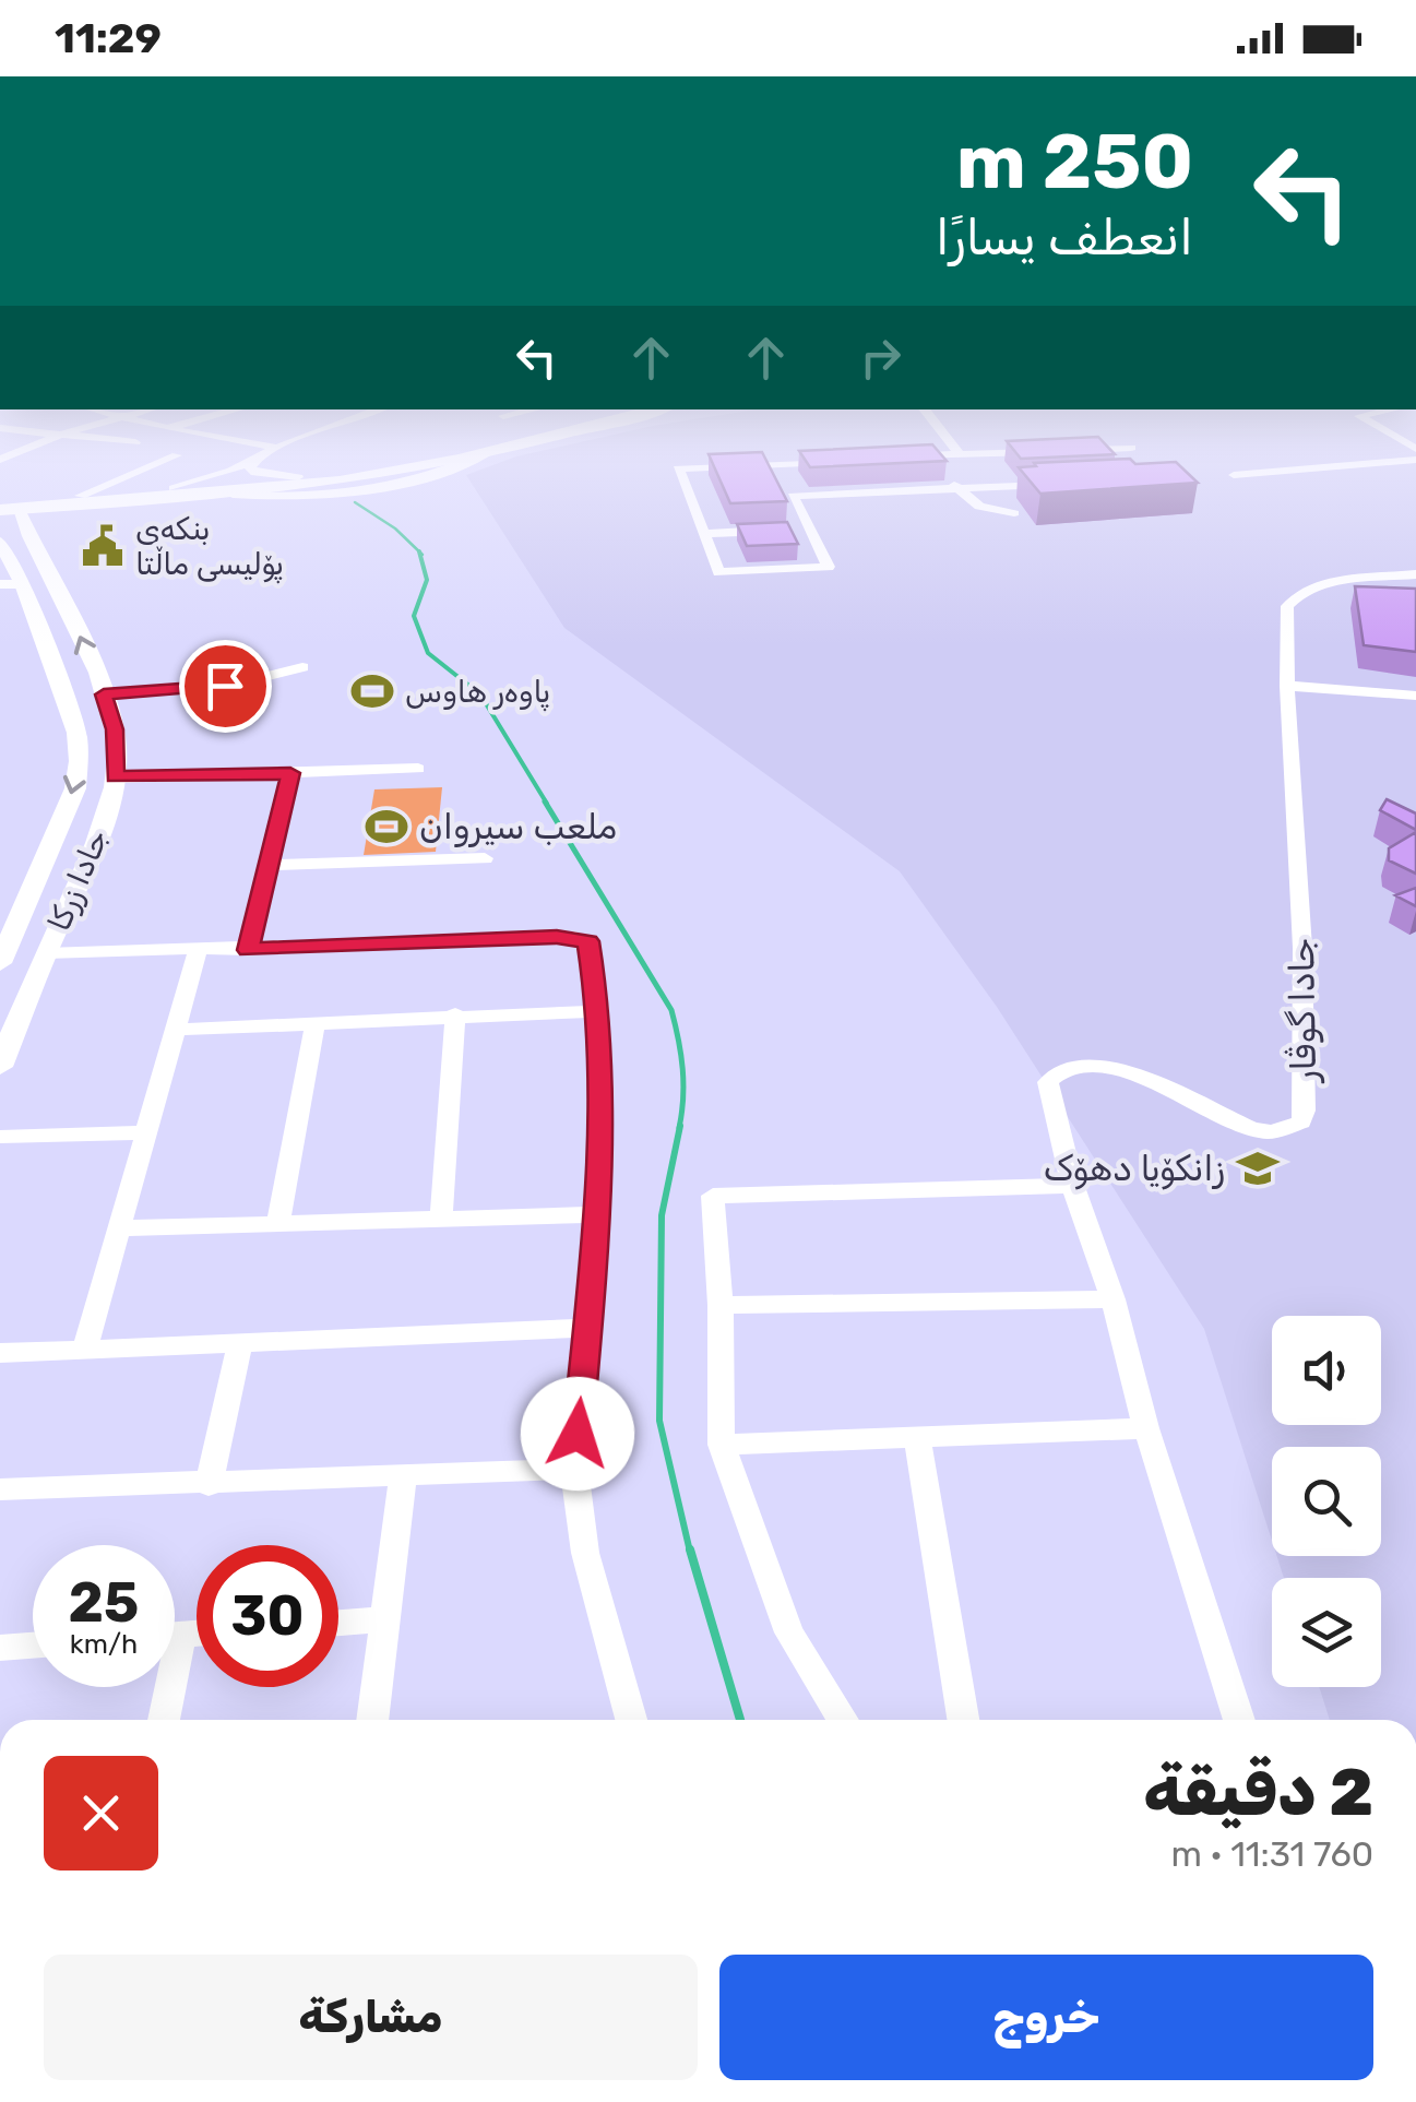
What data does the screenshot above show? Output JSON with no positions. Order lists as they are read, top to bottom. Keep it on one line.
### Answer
{"streets":{"main road":["جادا زرکا"],"street":["جادا گوڤار"]},"places":{"public building":["بنکەی پۆلیسی ماڵتا"],"sports":["پاوەر هاوس","ملعب سيروان"],"school or university":["زانکۆیا دهۆک"]},"page":{"status":"11:29","turn":["250 m","انعطف يسارًا"],"speed":"25 km/h","limit":"30","heading":["2 دقيقة","760 m · 11:31"],"buttons":["خروج","مشاركة"]}}
